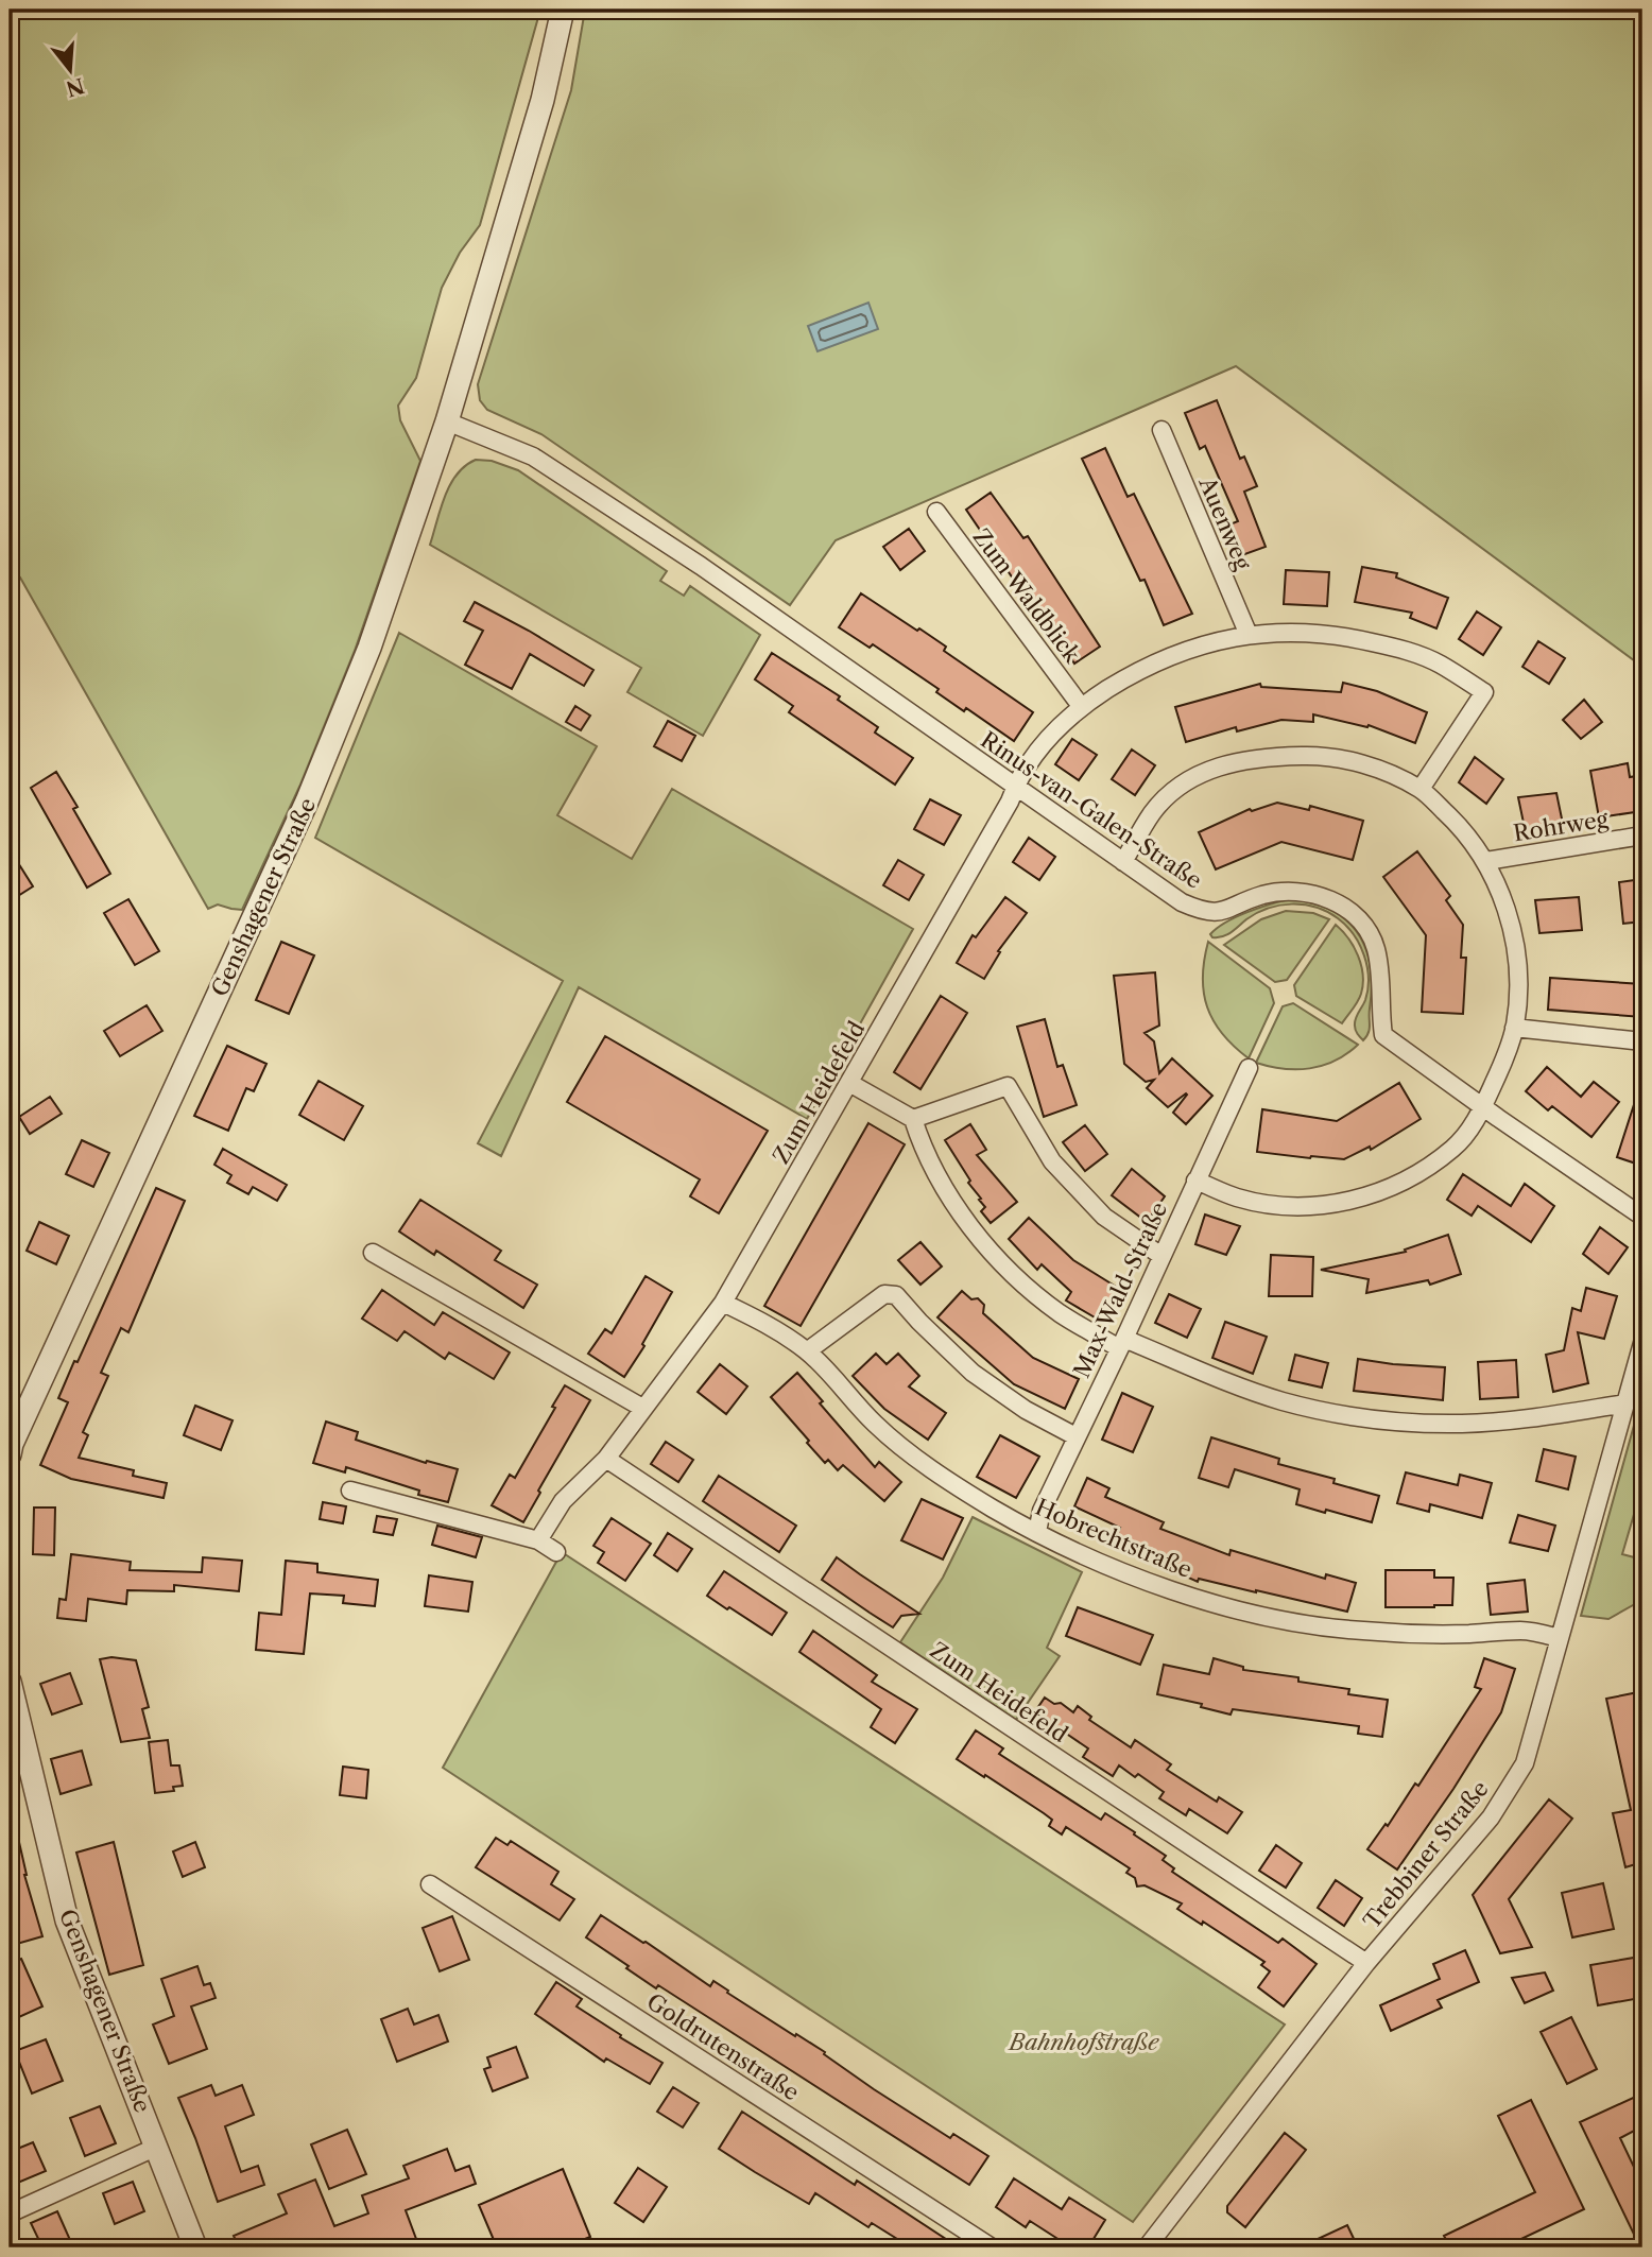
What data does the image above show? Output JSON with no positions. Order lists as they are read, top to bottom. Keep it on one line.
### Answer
{"streets":{"street":["Auenweg","Zum Waldblick","Rinus-van-Galen-Straße","Rohrweg","Genshagener Straße","Zum Heidefeld","Max-Wald-Straße","Hobrechtstraße","Trebbiner Straße","Goldrutenstraße"]},"crossings":[["Auenweg","Zum Heidefeld"],["Zum Waldblick","Zum Heidefeld"],["Rinus-van-Galen-Straße","Genshagener Straße"],["Rinus-van-Galen-Straße","Zum Heidefeld"],["Zum Heidefeld","Hobrechtstraße"],["Zum Heidefeld","Trebbiner Straße"],["Max-Wald-Straße","Hobrechtstraße"],["Hobrechtstraße","Trebbiner Straße"]],"parks":["Bahnhofstraße"],"north":"bottom"}
